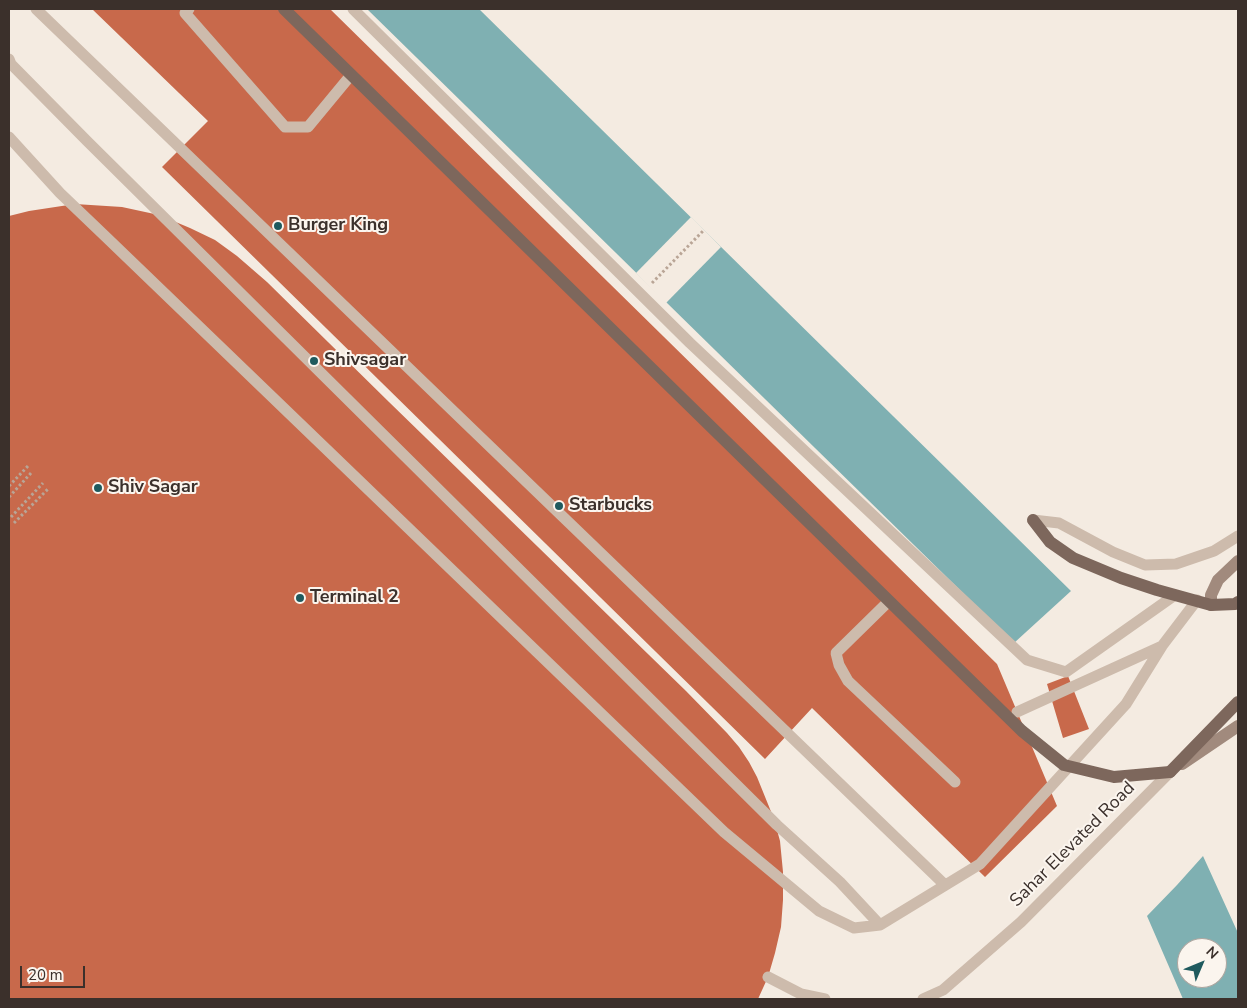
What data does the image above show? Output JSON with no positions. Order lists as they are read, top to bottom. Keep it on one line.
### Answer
{"streets":{"main road":["Sahar Elevated Road"]},"places":["Burger King","Shivsagar","Shiv Sagar","Starbucks","Terminal 2"],"scale_bar":"20 m","north":"top right"}
